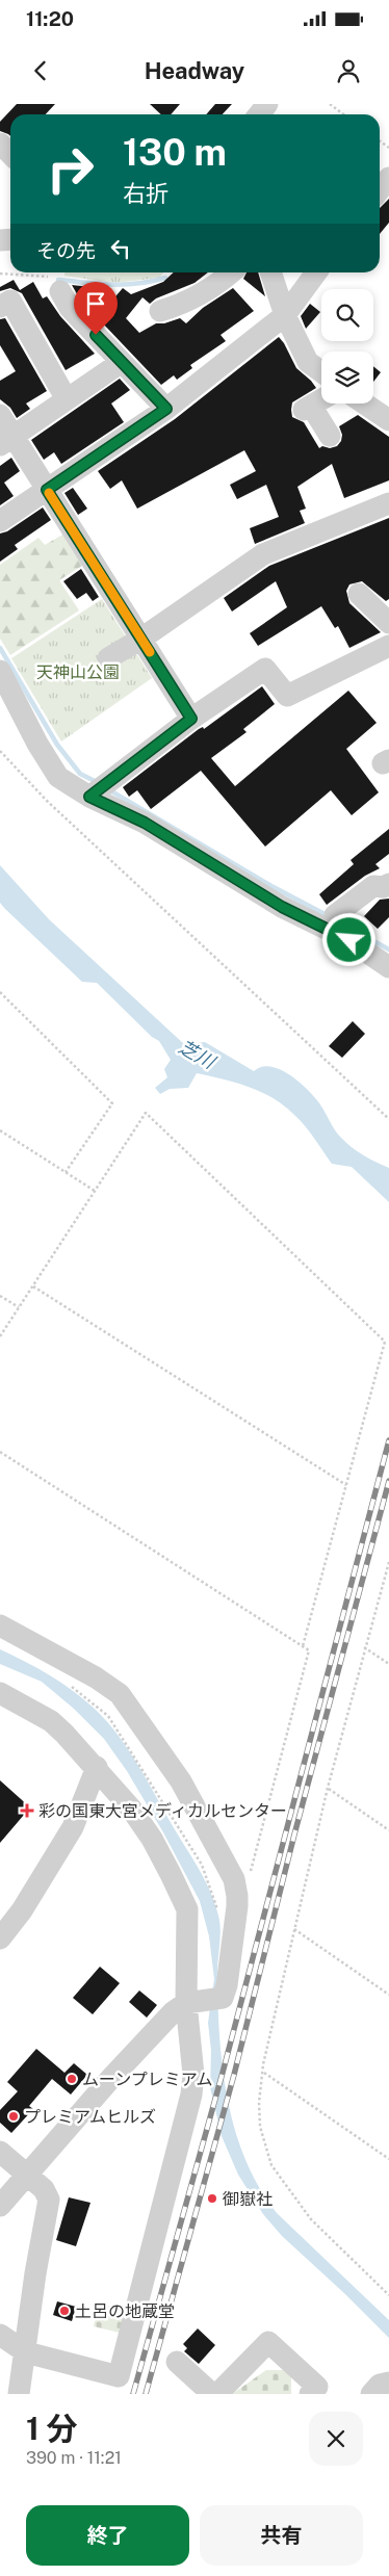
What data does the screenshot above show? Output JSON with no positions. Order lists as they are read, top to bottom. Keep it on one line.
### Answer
{"water":["芝川"],"parks":["天神山公園"],"places":{"health":["彩の国東大宮メディカルセンター"],"other":["ムーンプレミアム","プレミアムヒルズ","御嶽社","土呂の地蔵堂"]},"page":{"status":"11:20","header":"Headway","turn":["130 m","右折"],"then":"その先","heading":["1 分","390 m · 11:21"],"buttons":["終了","共有"]}}
